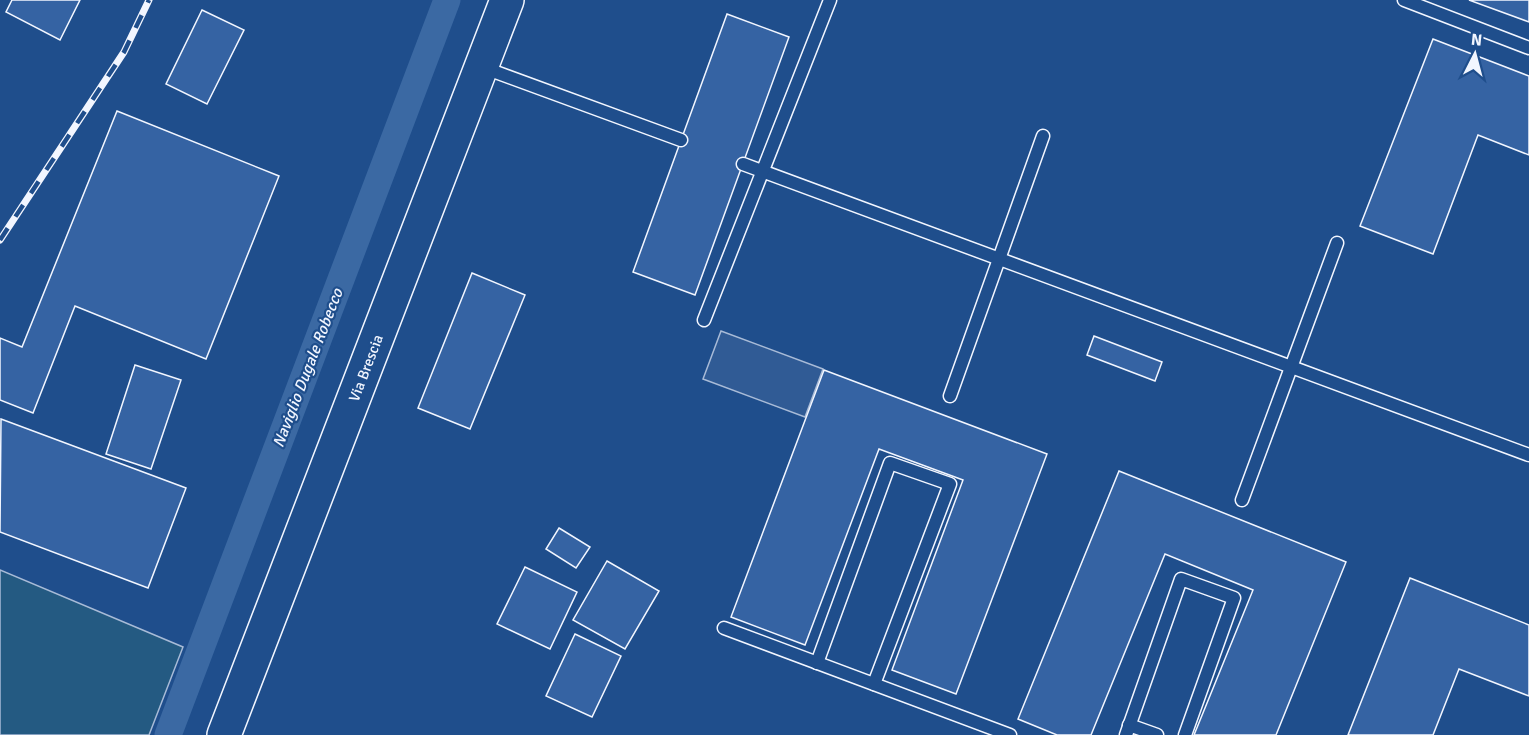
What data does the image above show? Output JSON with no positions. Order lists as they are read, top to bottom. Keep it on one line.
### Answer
{"streets":{"main road":["Via Brescia"]},"water":["Naviglio Dugale Robecco"],"north":"top"}
